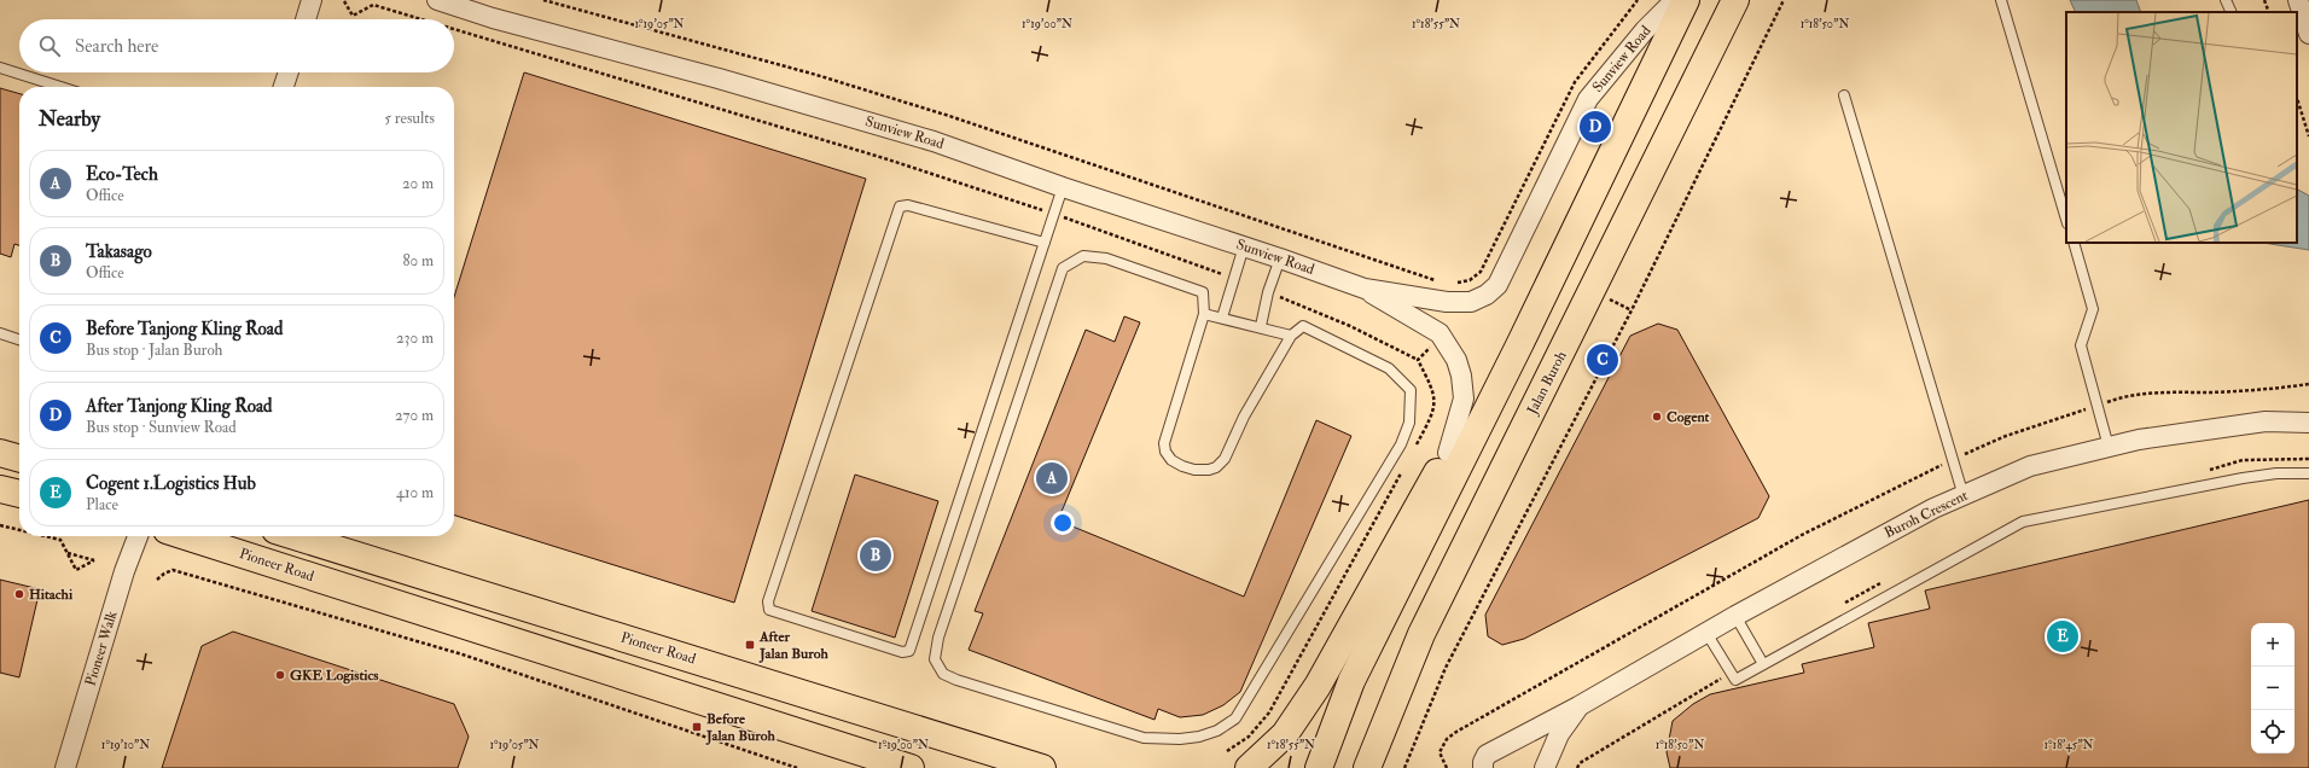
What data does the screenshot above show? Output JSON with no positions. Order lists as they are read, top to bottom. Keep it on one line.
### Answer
{"streets":{"main road":["Jalan Buroh","Pioneer Road"],"street":["Sunview Road","Buroh Crescent","Pioneer Walk"]},"places":{"other":["Cogent","Hitachi","GKE Logistics"],"transit":["After Jalan Buroh","Before Jalan Buroh"]},"page":{"search":"Search here","heading":["Nearby","5 results"],"pins":["D","C","A","B","E"],"list":[{"mark":"A","name":"Eco-Tech","note":"Office","value":"20 m"},{"mark":"B","name":"Takasago","note":"Office","value":"80 m"},{"mark":"C","name":"Before Tanjong Kling Road","note":"Bus stop · Jalan Buroh","value":"230 m"},{"mark":"D","name":"After Tanjong Kling Road","note":"Bus stop · Sunview Road","value":"270 m"},{"mark":"E","name":"Cogent 1.Logistics Hub","note":"Place","value":"410 m"}],"map_buttons":["+","−"]},"coordinates":["1°19'05\"N","1°19'00\"N","1°18'55\"N","1°18'50\"N","1°19'10\"N","1°18'45\"N"]}
